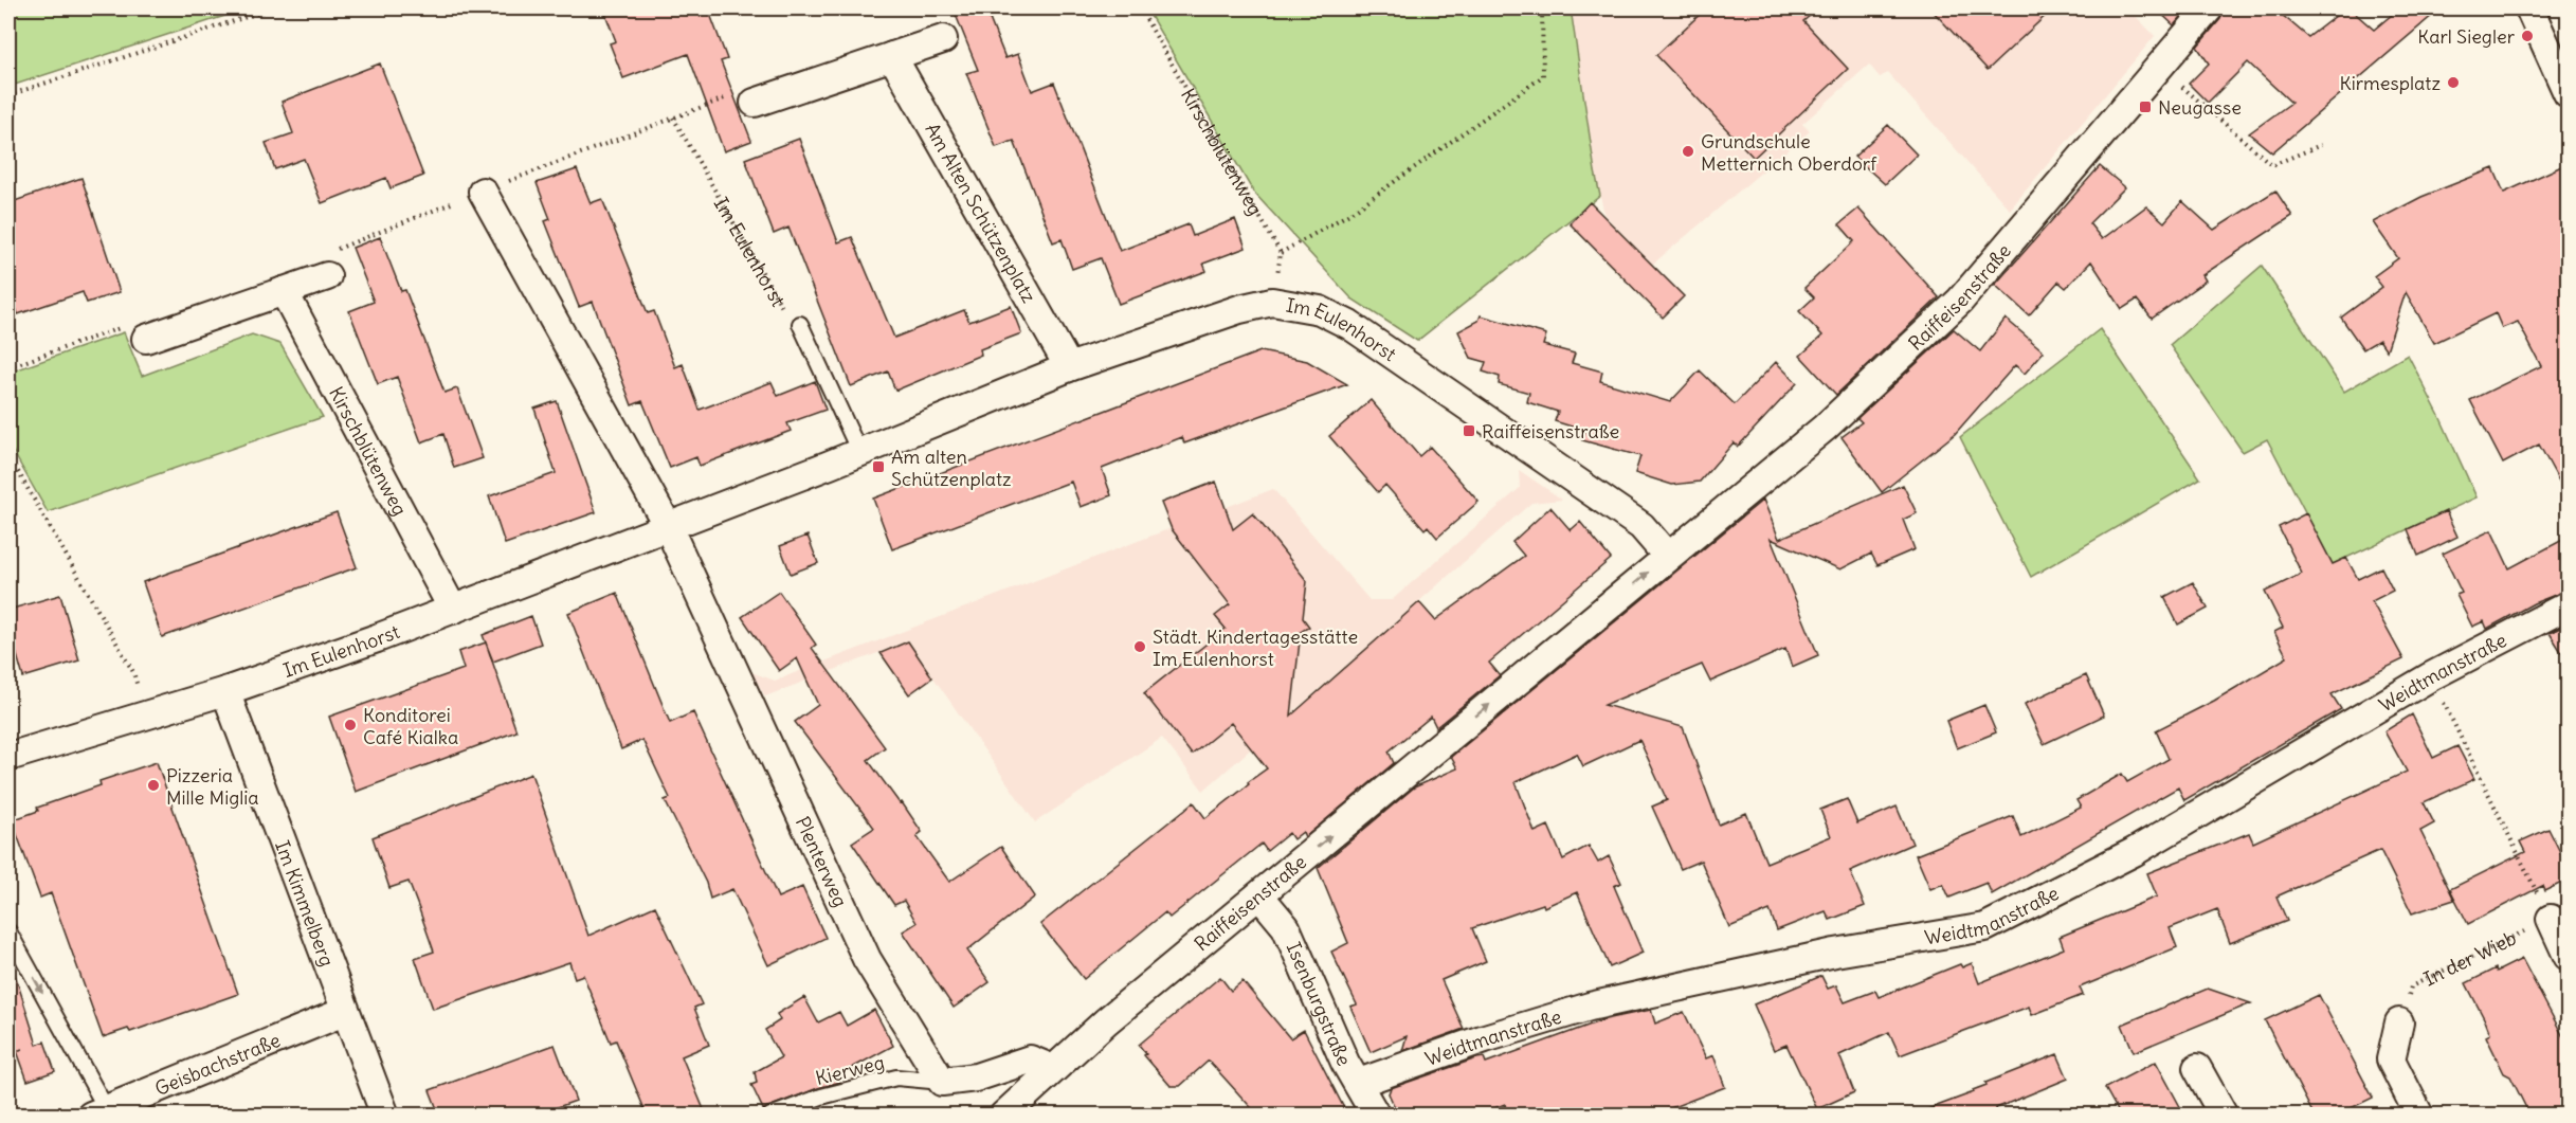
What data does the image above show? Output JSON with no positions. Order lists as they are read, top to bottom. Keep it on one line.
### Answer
{"streets":{"street":["Kirschblütenweg","Am Alten Schützenplatz","Im Eulenhorst","Raiffeisenstraße","Weidtmanstraße","Plenterweg","Im Kimmelberg","Isenburgstraße","Geisbachstraße"],"lane":["Kierweg"],"path":["In der Wieb"]},"crossings":[["Kirschblütenweg","Im Eulenhorst"],["Am Alten Schützenplatz","Im Eulenhorst"],["Im Eulenhorst","Raiffeisenstraße"],["Im Eulenhorst","Plenterweg"],["Im Eulenhorst","Im Kimmelberg"],["Raiffeisenstraße","Isenburgstraße"],["Weidtmanstraße","Isenburgstraße"],["Plenterweg","Kierweg"],["Im Kimmelberg","Geisbachstraße"]],"places":{"other":["Karl Siegler","Kirmesplatz","Grundschule Metternich Oberdorf","Städt. Kindertagesstätte Im Eulenhorst","Konditorei Café Kialka","Pizzeria Mille Miglia"],"transit":["Neugasse","Raiffeisenstraße","Am alten Schützenplatz"]}}
